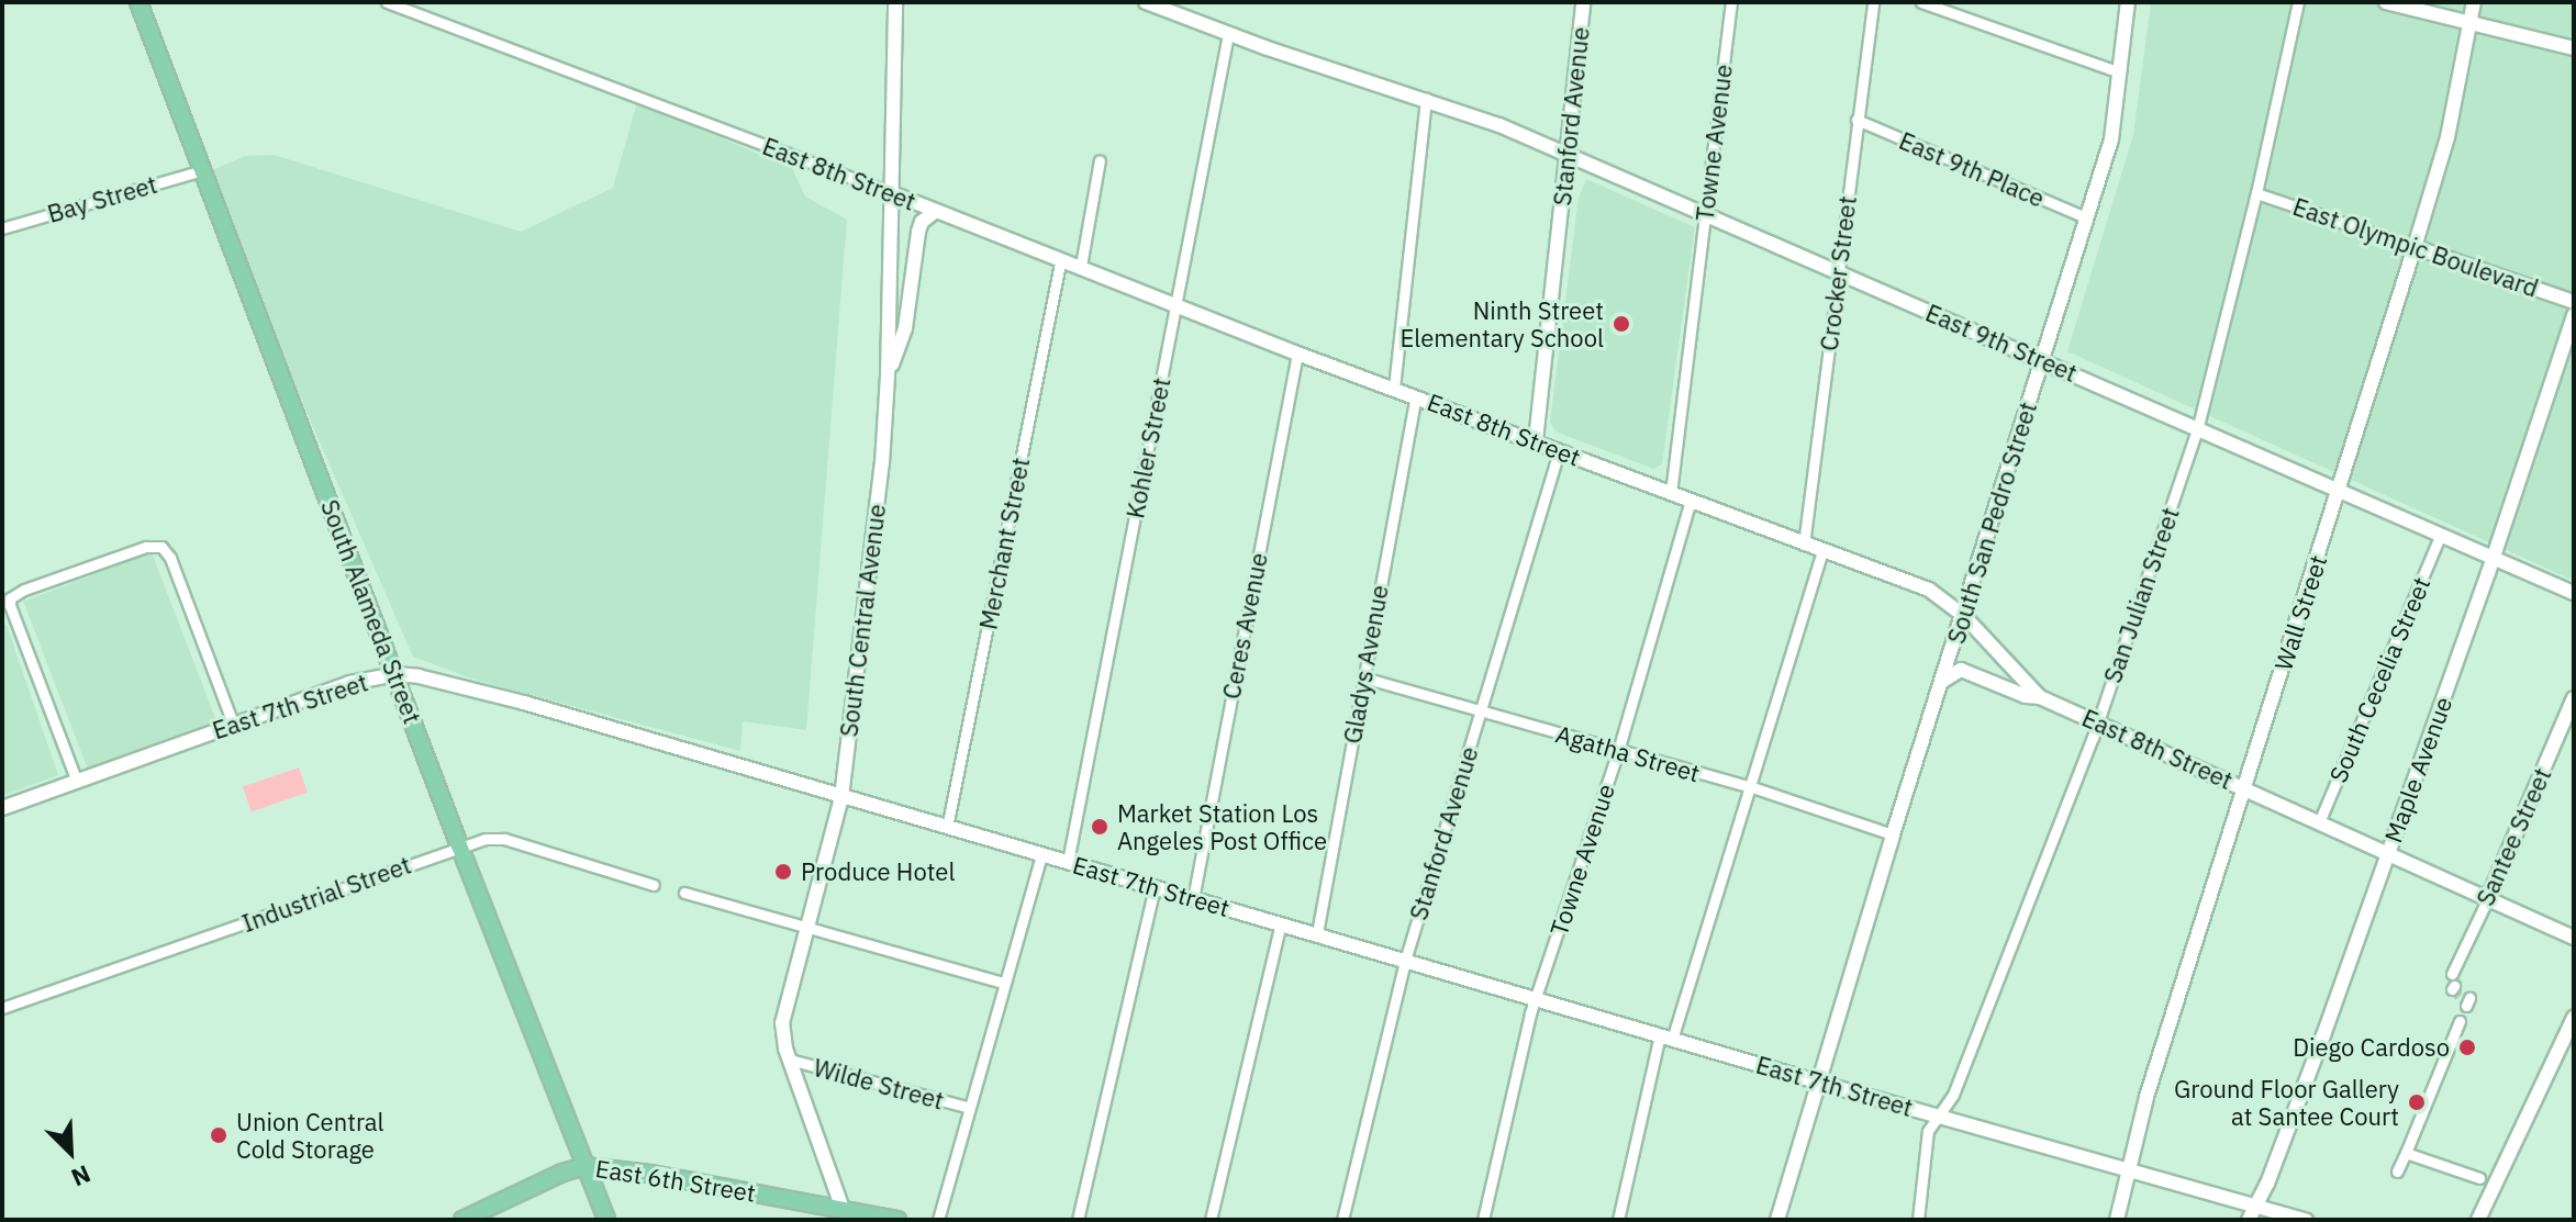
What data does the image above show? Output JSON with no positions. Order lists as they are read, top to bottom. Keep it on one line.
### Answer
{"streets":{"main road":["Stanford Avenue","East 8th Street","East Olympic Boulevard","East 9th Street","South San Pedro Street","South Alameda Street","Wall Street","South Central Avenue","East 7th Street","Maple Avenue","Santee Street","East 6th Street"],"street":["Towne Avenue","East 9th Place","Bay Street","Crocker Street","Kohler Street","Merchant Street","San Julian Street","Ceres Avenue","Gladys Avenue","South Cecelia Street","Agatha Street","Industrial Street","Wilde Street"]},"crossings":[["Stanford Avenue","East 8th Street"],["Stanford Avenue","East 9th Street"],["Stanford Avenue","East 7th Street"],["Stanford Avenue","Agatha Street"],["Towne Avenue","East 8th Street"],["Towne Avenue","East 9th Street"],["Towne Avenue","East 7th Street"],["Towne Avenue","Agatha Street"],["East 9th Place","Crocker Street"],["East 9th Place","South San Pedro Street"],["East 8th Street","Crocker Street"],["East 8th Street","Kohler Street"],["East 8th Street","South San Pedro Street"],["East 8th Street","Merchant Street"],["East 8th Street","San Julian Street"],["East 8th Street","Wall Street"],["East 8th Street","South Central Avenue"],["East 8th Street","Ceres Avenue"],["East 8th Street","Gladys Avenue"],["East 8th Street","South Cecelia Street"],["East 8th Street","Maple Avenue"],["East 8th Street","Santee Street"],["Bay Street","South Alameda Street"],["East Olympic Boulevard","San Julian Street"],["East Olympic Boulevard","Wall Street"],["Crocker Street","East 9th Street"],["East 9th Street","South San Pedro Street"],["East 9th Street","San Julian Street"],["East 9th Street","Wall Street"],["East 9th Street","South Cecelia Street"],["East 9th Street","Maple Avenue"],["Kohler Street","East 7th Street"],["South San Pedro Street","East 7th Street"],["South San Pedro Street","Agatha Street"],["Merchant Street","East 7th Street"],["San Julian Street","East 7th Street"],["South Alameda Street","East 7th Street"],["South Alameda Street","Industrial Street"],["South Alameda Street","East 6th Street"],["Wall Street","East 7th Street"],["South Central Avenue","East 7th Street"],["South Central Avenue","Wilde Street"],["South Central Avenue","East 6th Street"],["Ceres Avenue","East 7th Street"],["Gladys Avenue","East 7th Street"],["Gladys Avenue","Agatha Street"],["East 7th Street","Maple Avenue"]],"places":["Ninth Street Elementary School","Market Station Los Angeles Post Office","Produce Hotel","Diego Cardoso","Ground Floor Gallery at Santee Court","Union Central Cold Storage"],"north":"bottom right"}
